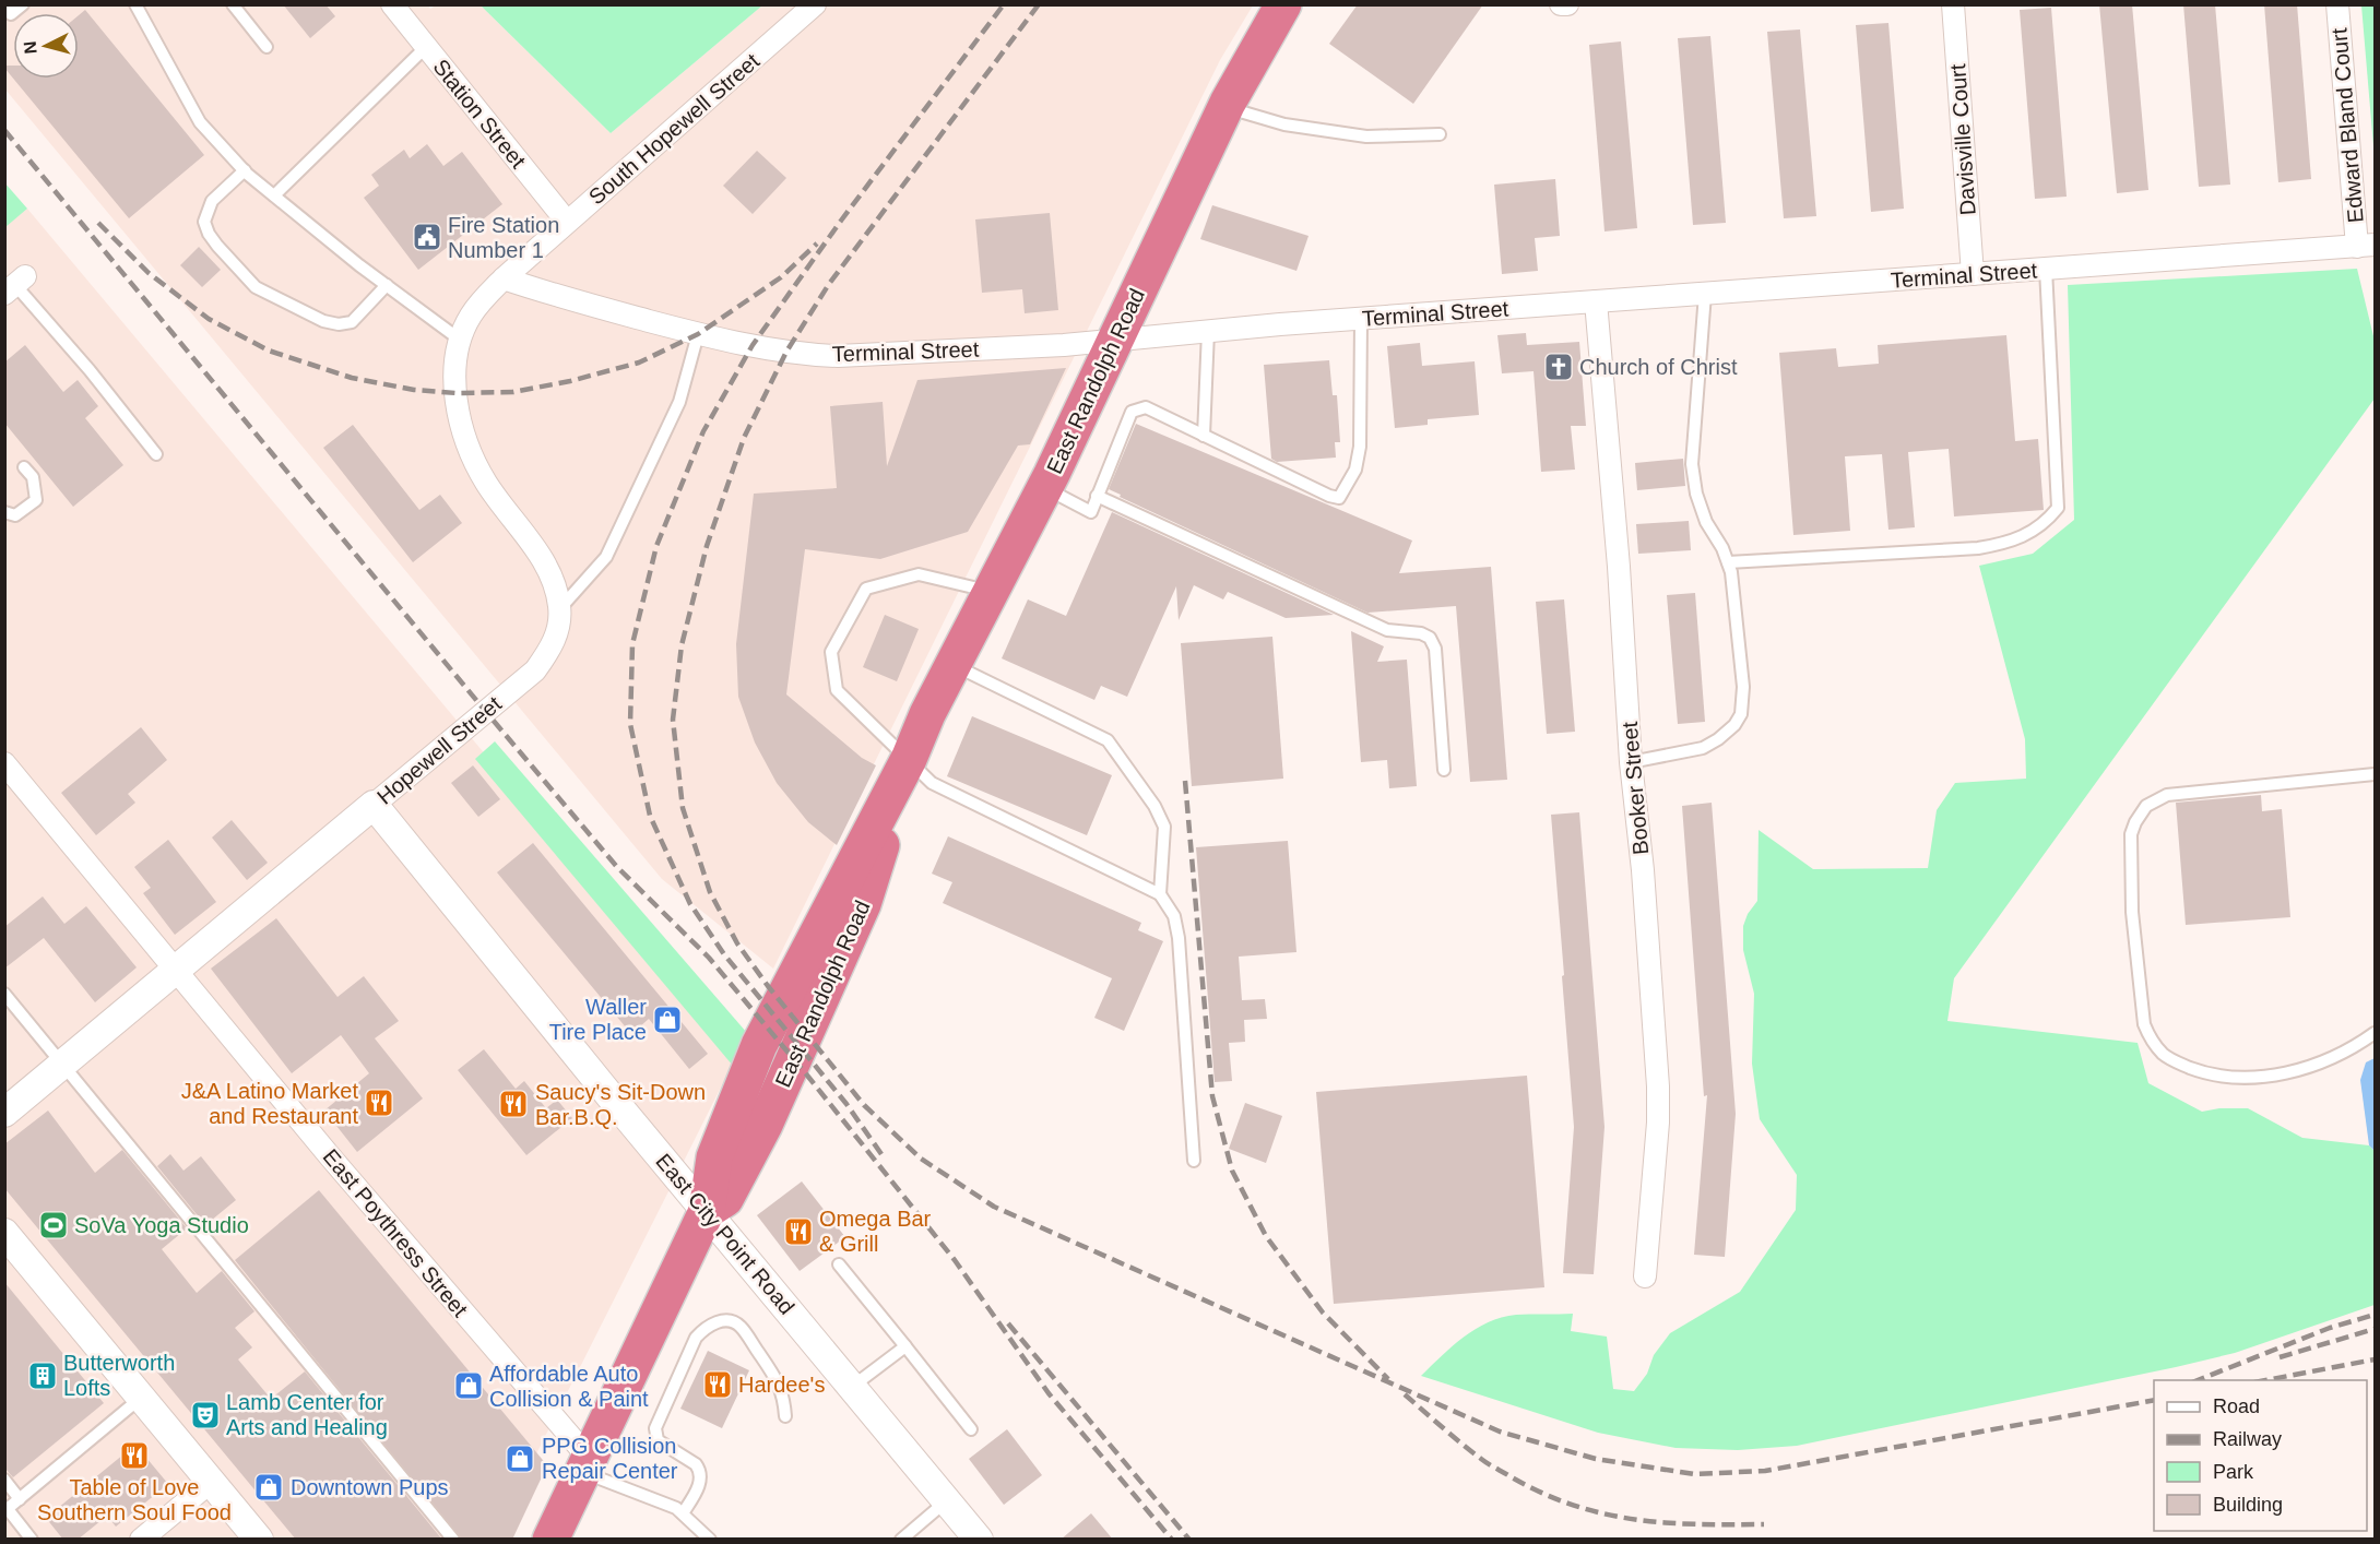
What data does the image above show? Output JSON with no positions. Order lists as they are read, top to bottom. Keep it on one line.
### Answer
{"streets":{"highway":["East Randolph Road"],"street":["Station Street","Edward Bland Court","South Hopewell Street","Davisville Court","Terminal Street","Hopewell Street","Booker Street","East Poythress Street","East City Point Road"]},"crossings":[["Station Street","South Hopewell Street"],["Edward Bland Court","Terminal Street"],["South Hopewell Street","Terminal Street"],["South Hopewell Street","Hopewell Street"],["Davisville Court","Terminal Street"],["Terminal Street","East Randolph Road"],["Terminal Street","Hopewell Street"],["Terminal Street","Booker Street"],["East Randolph Road","East Poythress Street"],["East Randolph Road","East City Point Road"],["Hopewell Street","East Poythress Street"],["Hopewell Street","East City Point Road"]],"places":{"public building":["Fire Station Number 1"],"church":["Church of Christ"],"shop":["Waller Tire Place","Affordable Auto Collision & Paint","PPG Collision Repair Center","Downtown Pups"],"restaurant":["J&A Latino Market and Restaurant","Saucy's Sit-Down Bar.B.Q.","Omega Bar & Grill","Hardee's","Table of Love Southern Soul Food"],"sports":["SoVa Yoga Studio"],"building":["Butterworth Lofts"],"theatre":["Lamb Center for Arts and Healing"]},"legend":["Road","Railway","Park","Building"],"north":"left"}
